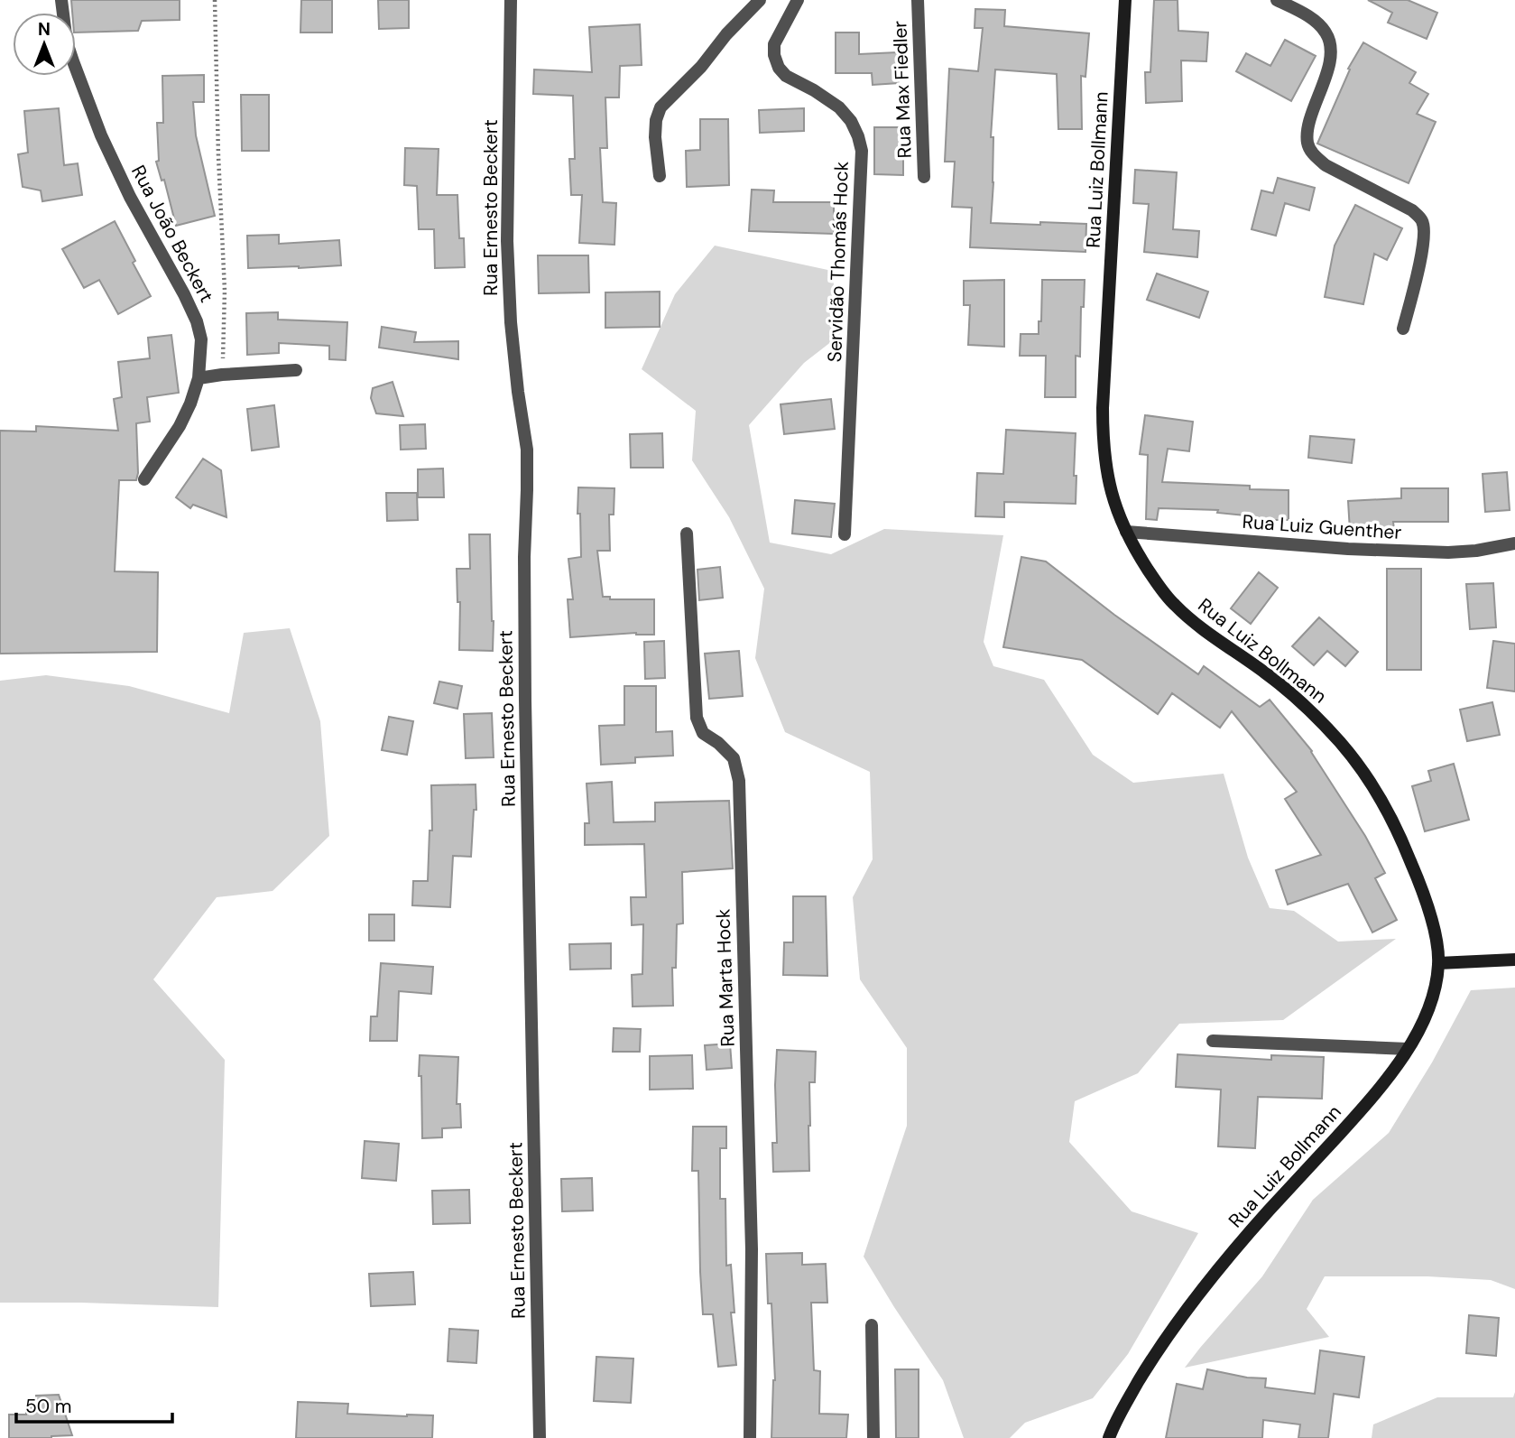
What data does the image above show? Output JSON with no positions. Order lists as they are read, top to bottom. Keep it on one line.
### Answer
{"streets":{"main road":["Rua Luiz Bollmann"],"street":["Rua Max Fiedler","Rua Ernesto Beckert","Rua João Beckert","Servidão Thomás Hock","Rua Luiz Guenther","Rua Marta Hock"]},"crossings":[["Rua Luiz Bollmann","Rua Luiz Guenther"]],"scale_bar":"50 m","north":"top"}
